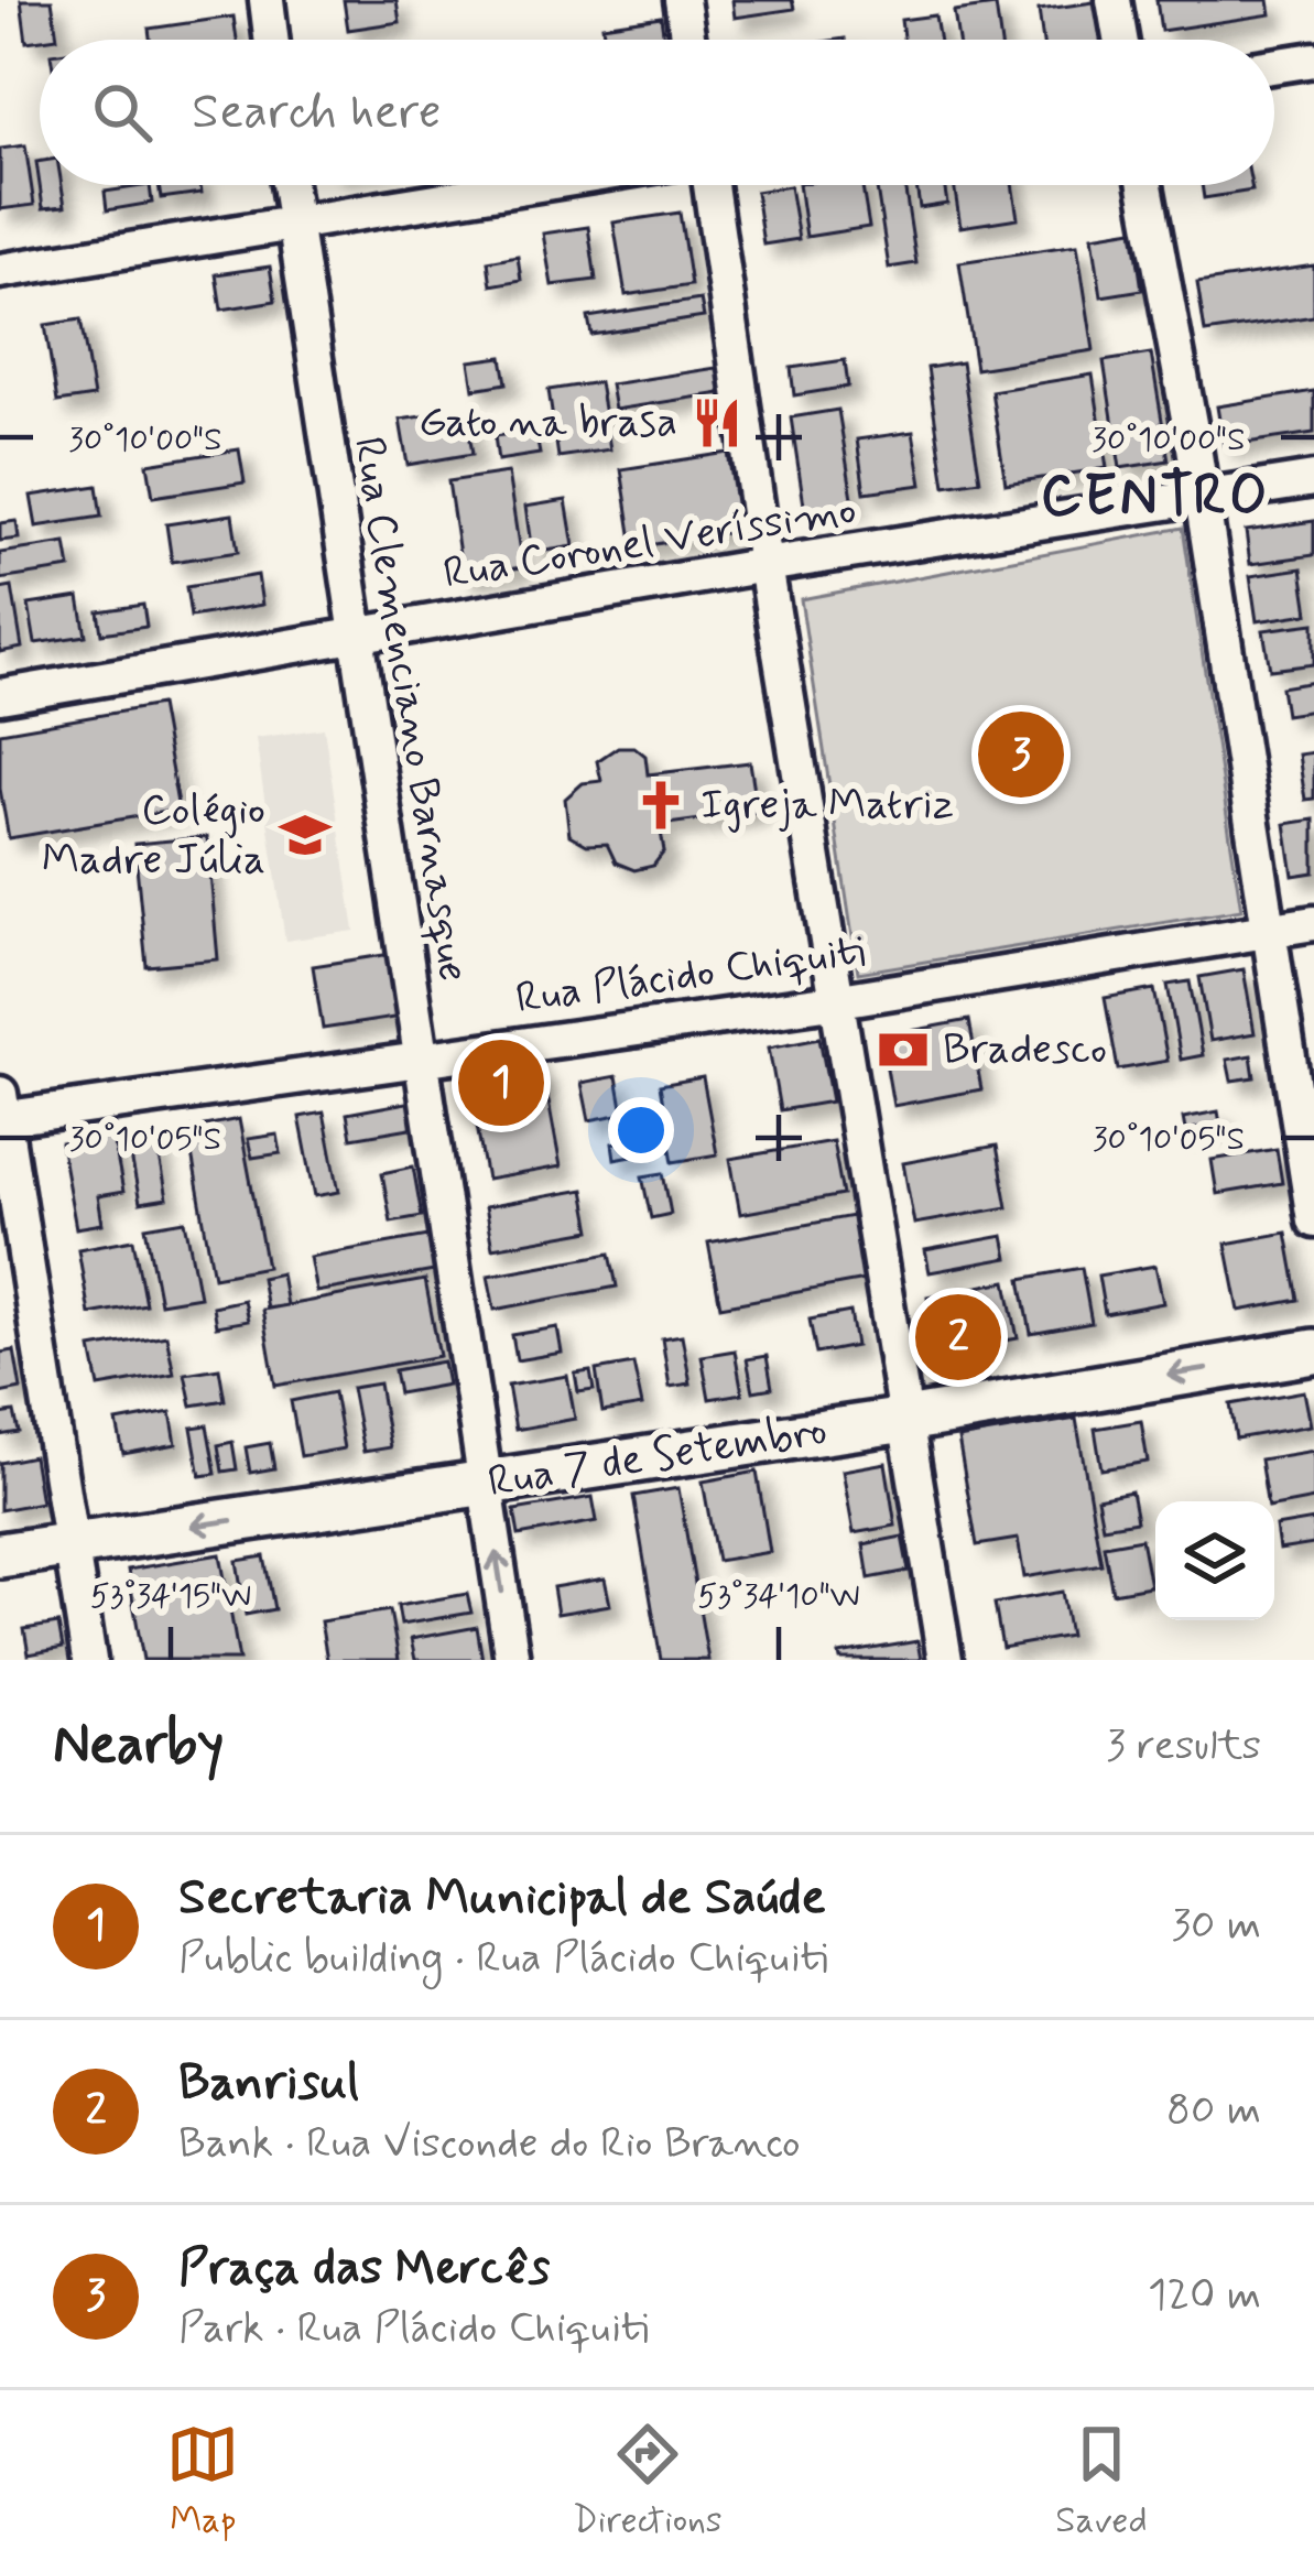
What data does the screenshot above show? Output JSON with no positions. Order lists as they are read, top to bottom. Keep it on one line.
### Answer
{"streets":{"main road":["Rua 7 de Setembro"],"street":["Rua Coronel Veríssimo","Rua Clemenciano Barnasque","Rua Plácido Chiquiti"]},"crossings":[["Rua Coronel Veríssimo","Rua Clemenciano Barnasque"],["Rua Clemenciano Barnasque","Rua Plácido Chiquiti"],["Rua Clemenciano Barnasque","Rua 7 de Setembro"]],"one_way":["Rua 7 de Setembro"],"districts":["CENTRO"],"places":{"restaurant":["Gato na brasa"],"church":["Igreja Matriz"],"school or university":["Colégio Madre Júlia"],"bank":["Bradesco"]},"page":{"search":"Search here","pins":["3","1","2"],"heading":["Nearby","3 results"],"list":[{"mark":"1","name":"Secretaria Municipal de Saúde","note":"Public building · Rua Plácido Chiquiti","value":"30 m"},{"mark":"2","name":"Banrisul","note":"Bank · Rua Visconde do Rio Branco","value":"80 m"},{"mark":"3","name":"Praça das Mercês","note":"Park · Rua Plácido Chiquiti","value":"120 m"}],"nav":["Map","Directions","Saved"]},"coordinates":["30°10'00\"S","30°10'05\"S","53°34'15\"W","53°34'10\"W"]}
